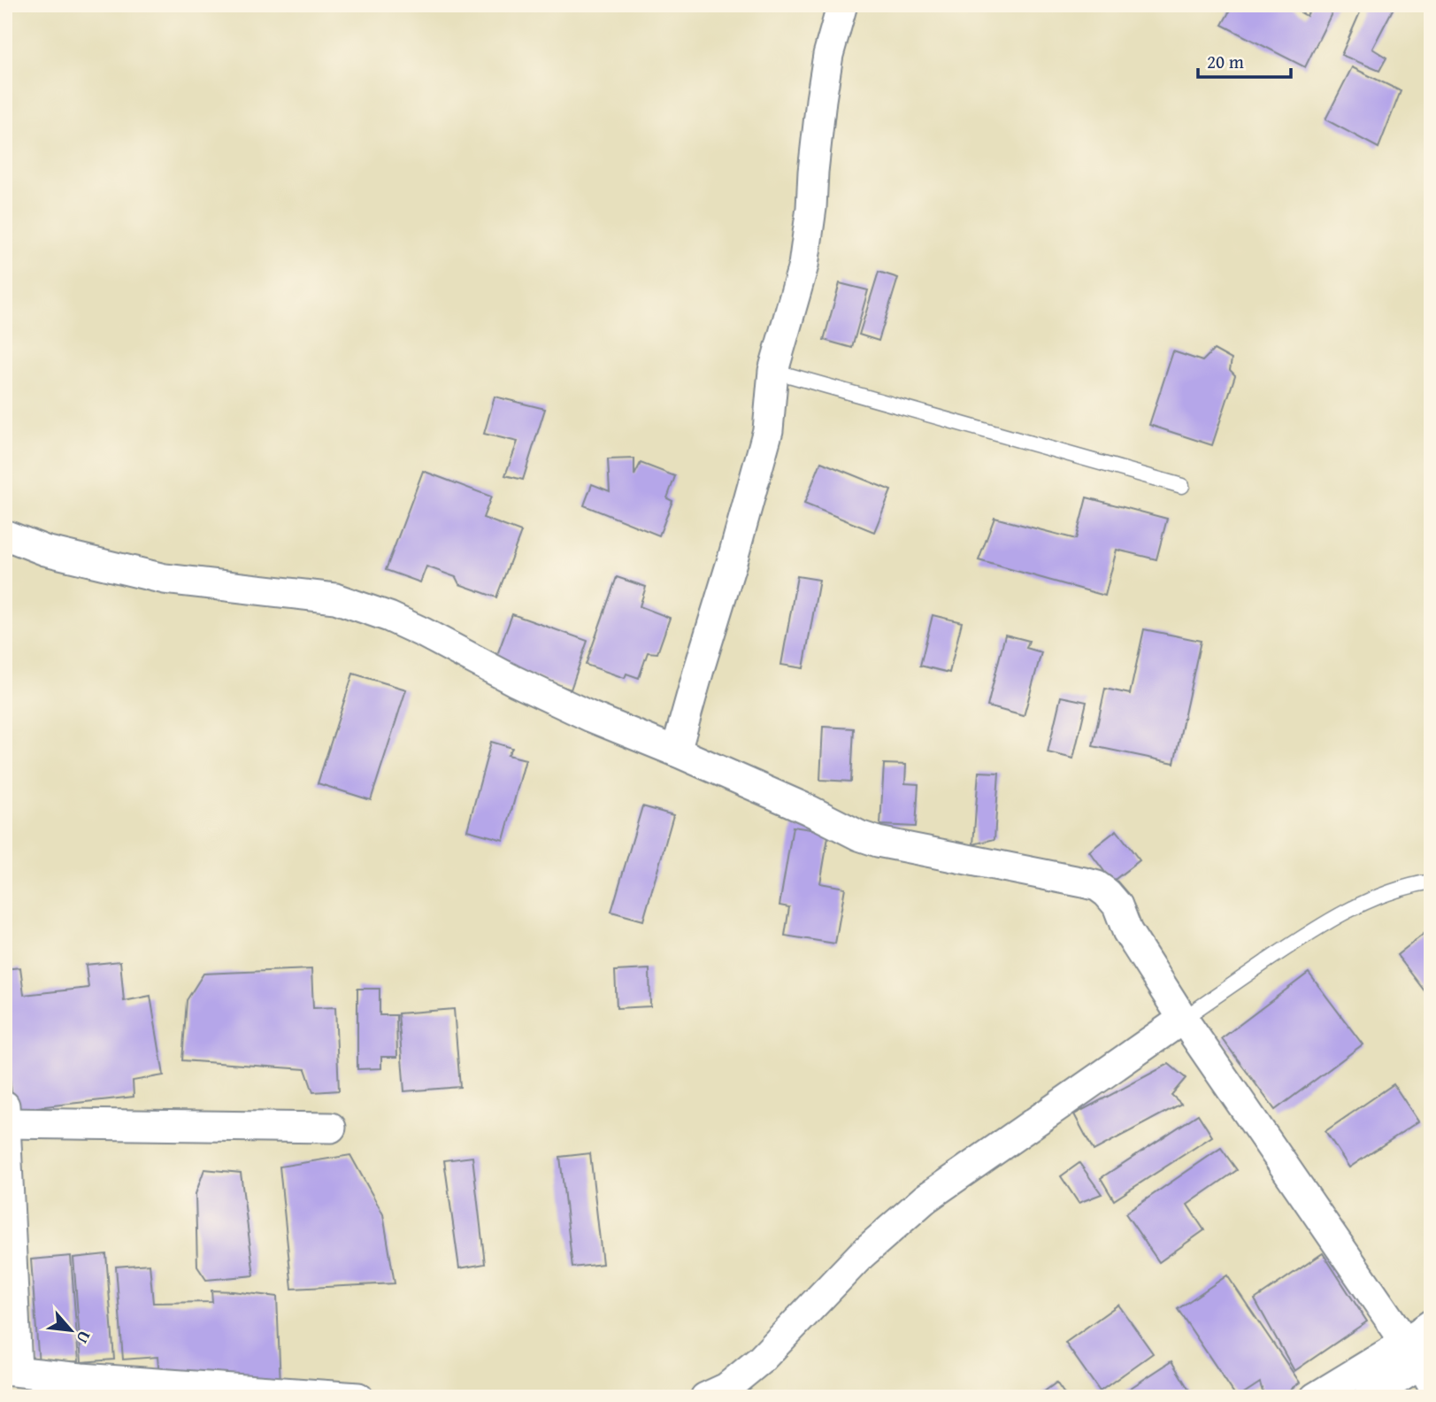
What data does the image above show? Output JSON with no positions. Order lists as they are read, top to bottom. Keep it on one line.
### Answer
{"scale_bar":"20 m","north":"bottom right"}
